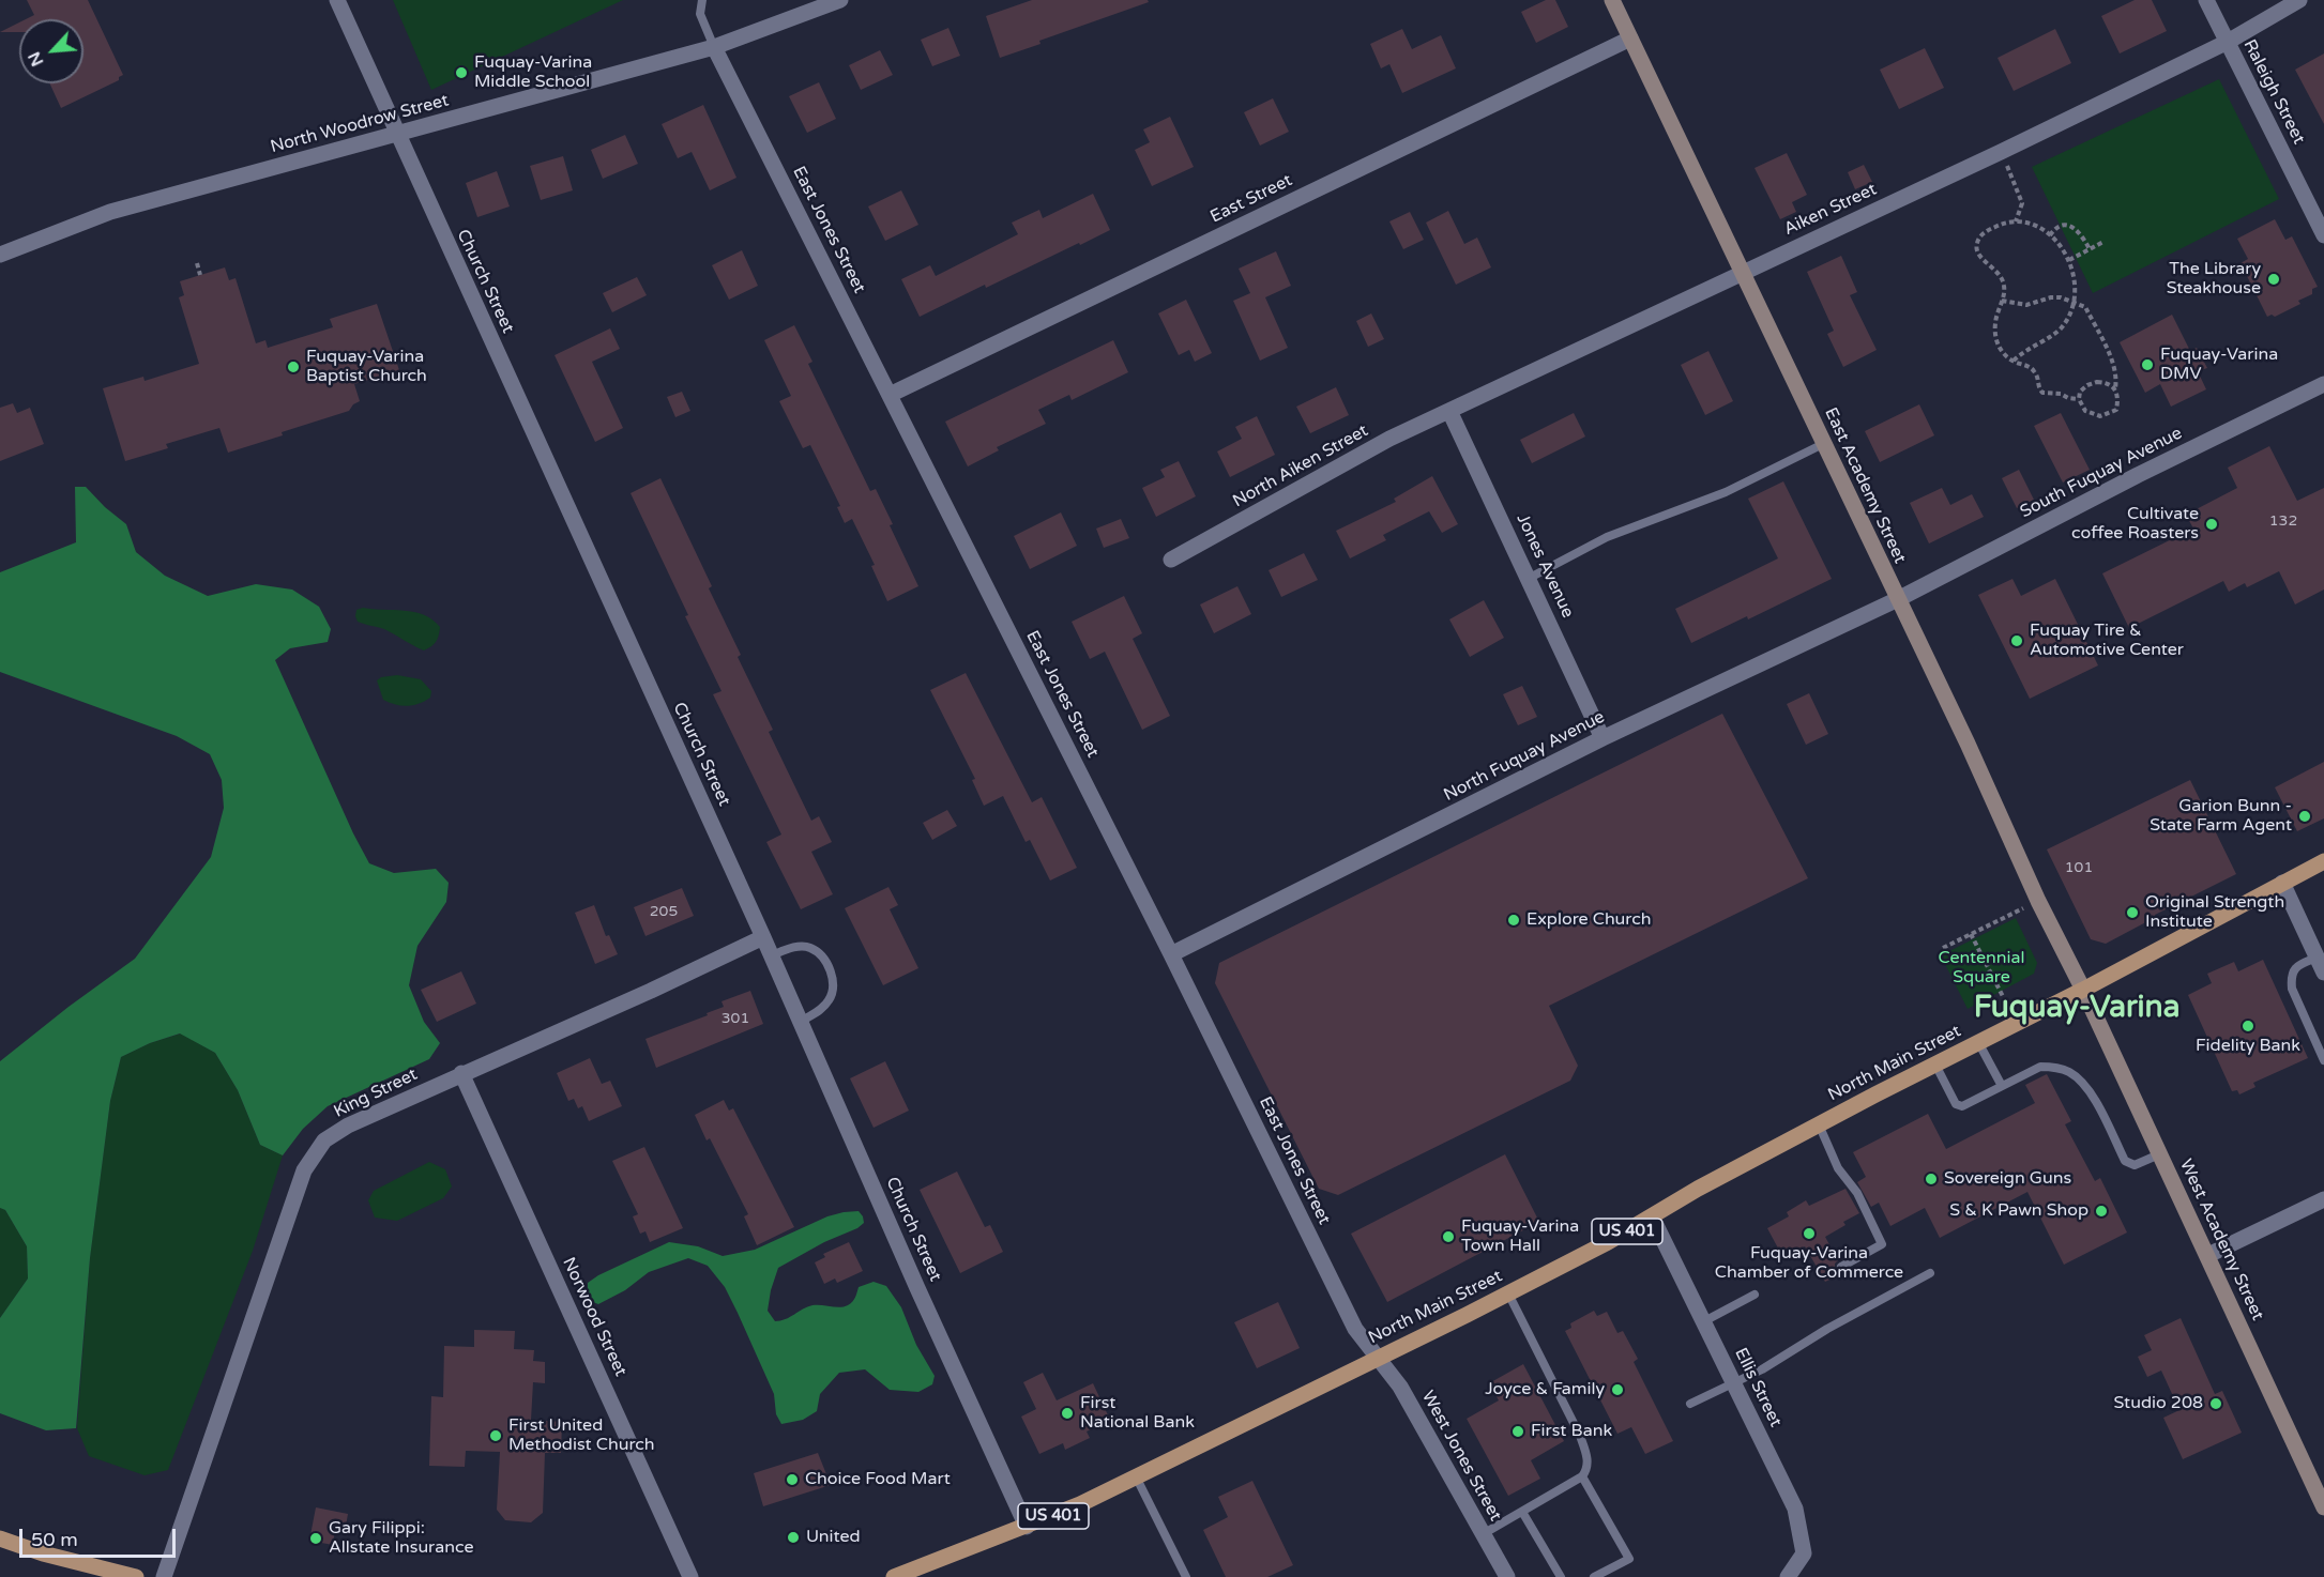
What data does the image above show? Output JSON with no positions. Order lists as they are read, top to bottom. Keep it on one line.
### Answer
{"streets":{"main road":["North Main Street","US 401"],"street":["Raleigh Street","North Woodrow Street","East Street","Aiken Street","East Jones Street","Church Street","North Aiken Street","South Fuquay Avenue","East Academy Street","Jones Avenue","North Fuquay Avenue","King Street","West Academy Street","Norwood Street","Ellis Street","West Jones Street"]},"crossings":[["Raleigh Street","Aiken Street"],["North Woodrow Street","East Jones Street"],["North Woodrow Street","Church Street"],["East Street","East Jones Street"],["East Street","East Academy Street"],["Aiken Street","North Aiken Street"],["Aiken Street","East Academy Street"],["Aiken Street","Jones Avenue"],["East Jones Street","North Fuquay Avenue"],["East Jones Street","North Main Street"],["East Jones Street","West Jones Street"],["Church Street","North Main Street"],["Church Street","King Street"],["North Aiken Street","Jones Avenue"],["South Fuquay Avenue","East Academy Street"],["South Fuquay Avenue","North Fuquay Avenue"],["East Academy Street","North Fuquay Avenue"],["East Academy Street","North Main Street"],["East Academy Street","US 401"],["East Academy Street","West Academy Street"],["Jones Avenue","North Fuquay Avenue"],["North Main Street","US 401"],["North Main Street","West Academy Street"],["North Main Street","Ellis Street"],["North Main Street","West Jones Street"],["King Street","Norwood Street"],["US 401","West Academy Street"]],"districts":["Fuquay-Varina"],"parks":["Centennial Square"],"places":["Fuquay-Varina Middle School","The Library Steakhouse","Fuquay-Varina DMV","Fuquay-Varina Baptist Church","Cultivate coffee Roasters","Fuquay Tire & Automotive Center","Garion Bunn - State Farm Agent","Original Strength Institute","Explore Church","Fidelity Bank","Sovereign Guns","S & K Pawn Shop","Fuquay-Varina Chamber of Commerce","Fuquay-Varina Town Hall","Joyce & Family","Studio 208","First National Bank","First Bank","First United Methodist Church","Choice Food Mart","United","Gary Filippi: Allstate Insurance"],"house_numbers":["132","101","205","301"],"scale_bar":"50 m","north":"bottom left"}
